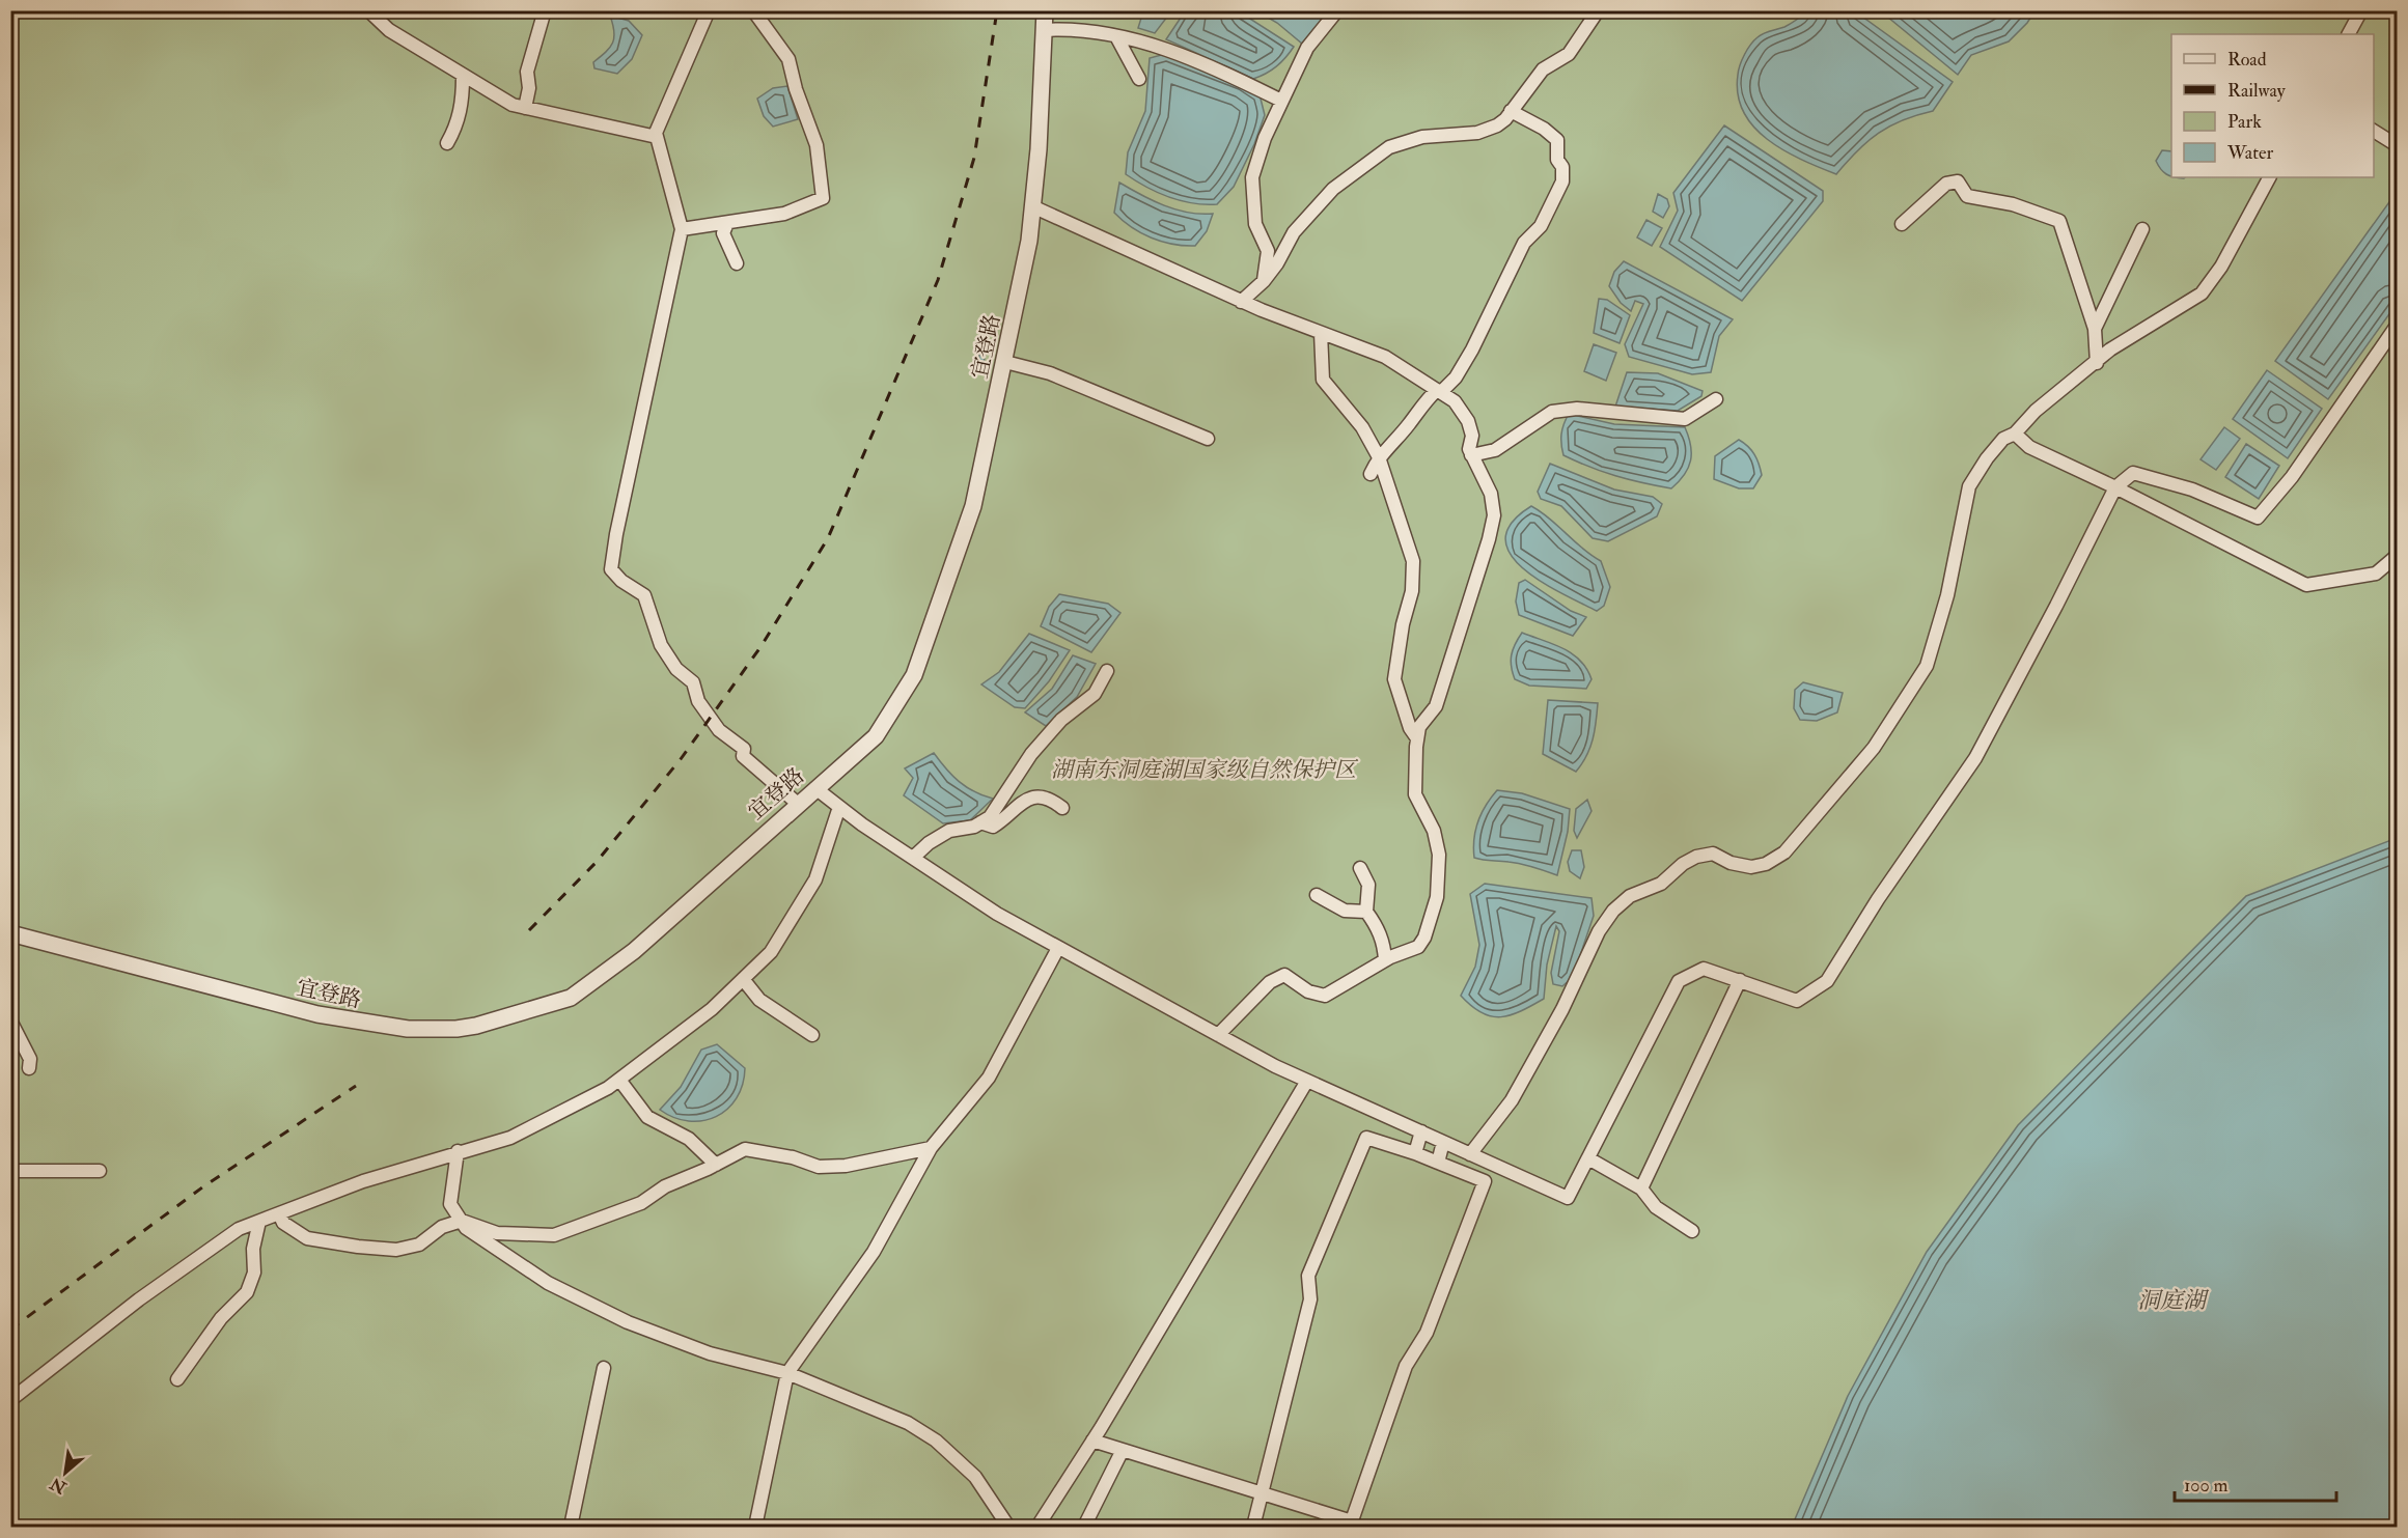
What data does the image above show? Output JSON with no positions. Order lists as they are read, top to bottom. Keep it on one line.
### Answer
{"streets":{"street":["宜登路"]},"water":["洞庭湖"],"parks":["湖南东洞庭湖国家级自然保护区"],"legend":["Road","Railway","Park","Water"],"scale_bar":"100 m","north":"bottom left"}
